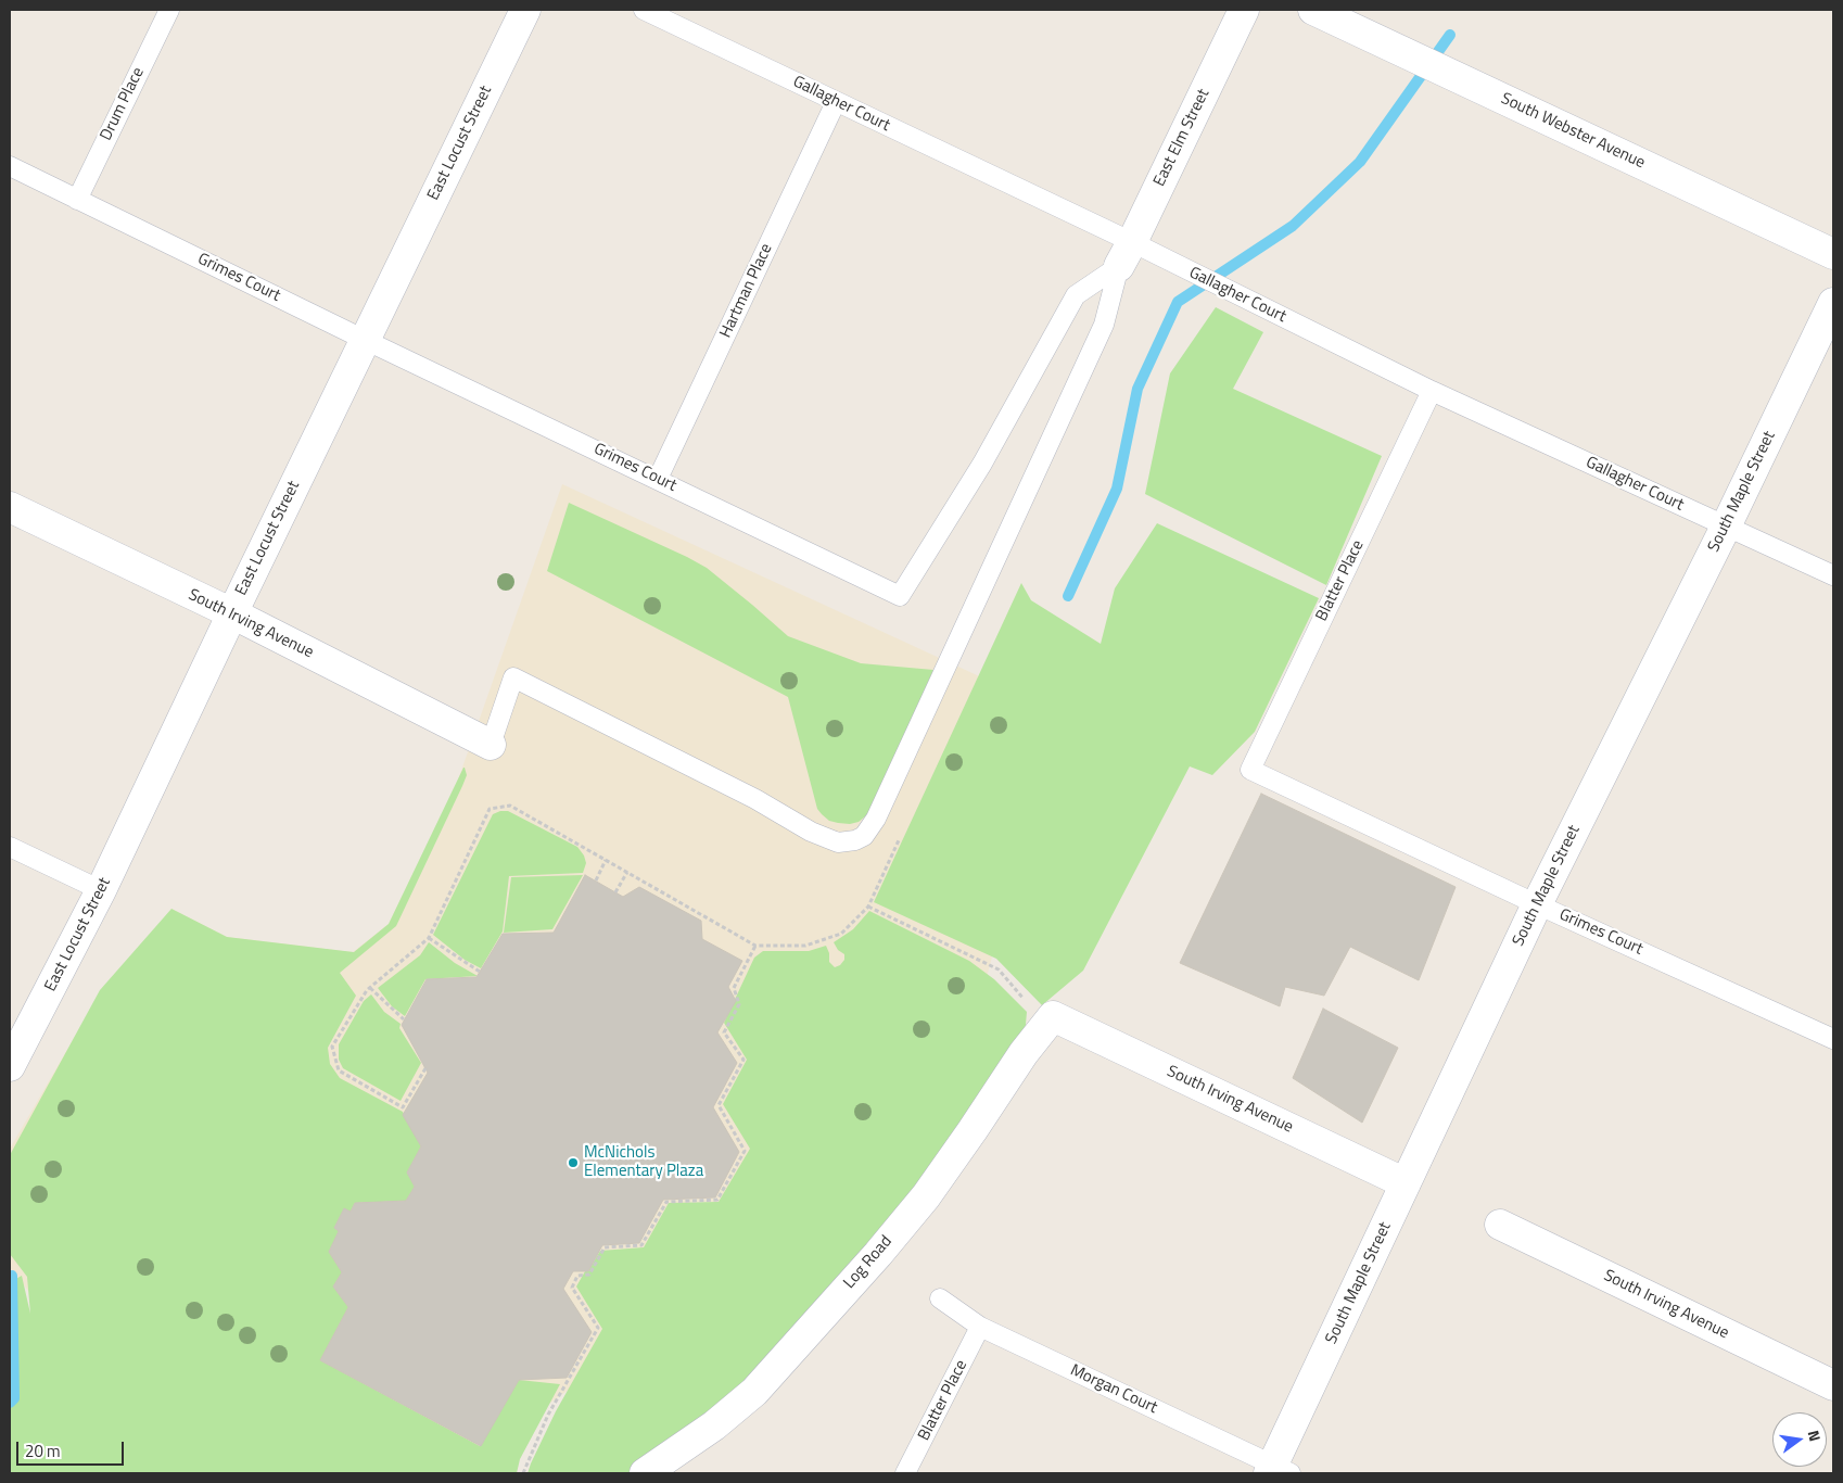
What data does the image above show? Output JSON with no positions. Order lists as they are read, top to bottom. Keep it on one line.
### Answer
{"streets":{"street":["South Webster Avenue","East Elm Street","East Locust Street","South Maple Street","South Irving Avenue","Log Road"],"lane":["Drum Place","Gallagher Court","Grimes Court","Hartman Place","Blatter Place","Morgan Court"]},"crossings":[["Drum Place","Grimes Court"],["Gallagher Court","East Elm Street"],["Gallagher Court","Grimes Court"],["Gallagher Court","Hartman Place"],["Gallagher Court","South Maple Street"],["Gallagher Court","Blatter Place"],["East Elm Street","Grimes Court"],["East Locust Street","Grimes Court"],["East Locust Street","South Irving Avenue"],["Grimes Court","Hartman Place"],["Grimes Court","South Maple Street"],["Grimes Court","Blatter Place"],["South Maple Street","South Irving Avenue"],["South Maple Street","Morgan Court"],["Blatter Place","Morgan Court"],["South Irving Avenue","Log Road"]],"places":["McNichols Elementary Plaza"],"scale_bar":"20 m","north":"right"}
